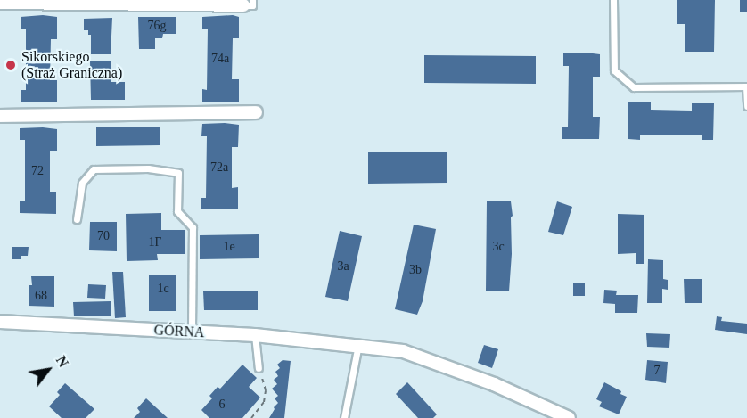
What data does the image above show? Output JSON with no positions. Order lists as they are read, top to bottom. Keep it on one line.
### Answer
{"streets":{"street":["GÓRNA"]},"places":["Sikorskiego (Straż Graniczna)"],"house_numbers":["76g","74a","72a","72","70","1F","1e","3c","3a","3b","1c","68","7","6"],"north":"top right"}
